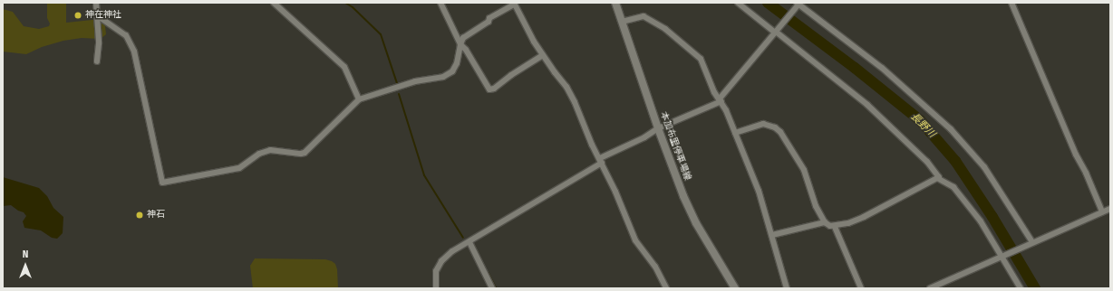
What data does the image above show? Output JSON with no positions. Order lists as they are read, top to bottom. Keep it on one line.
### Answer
{"streets":{"main road":["本加布里停車場線"]},"water":["長野川"],"places":["神在神社","神石"],"north":"top"}
